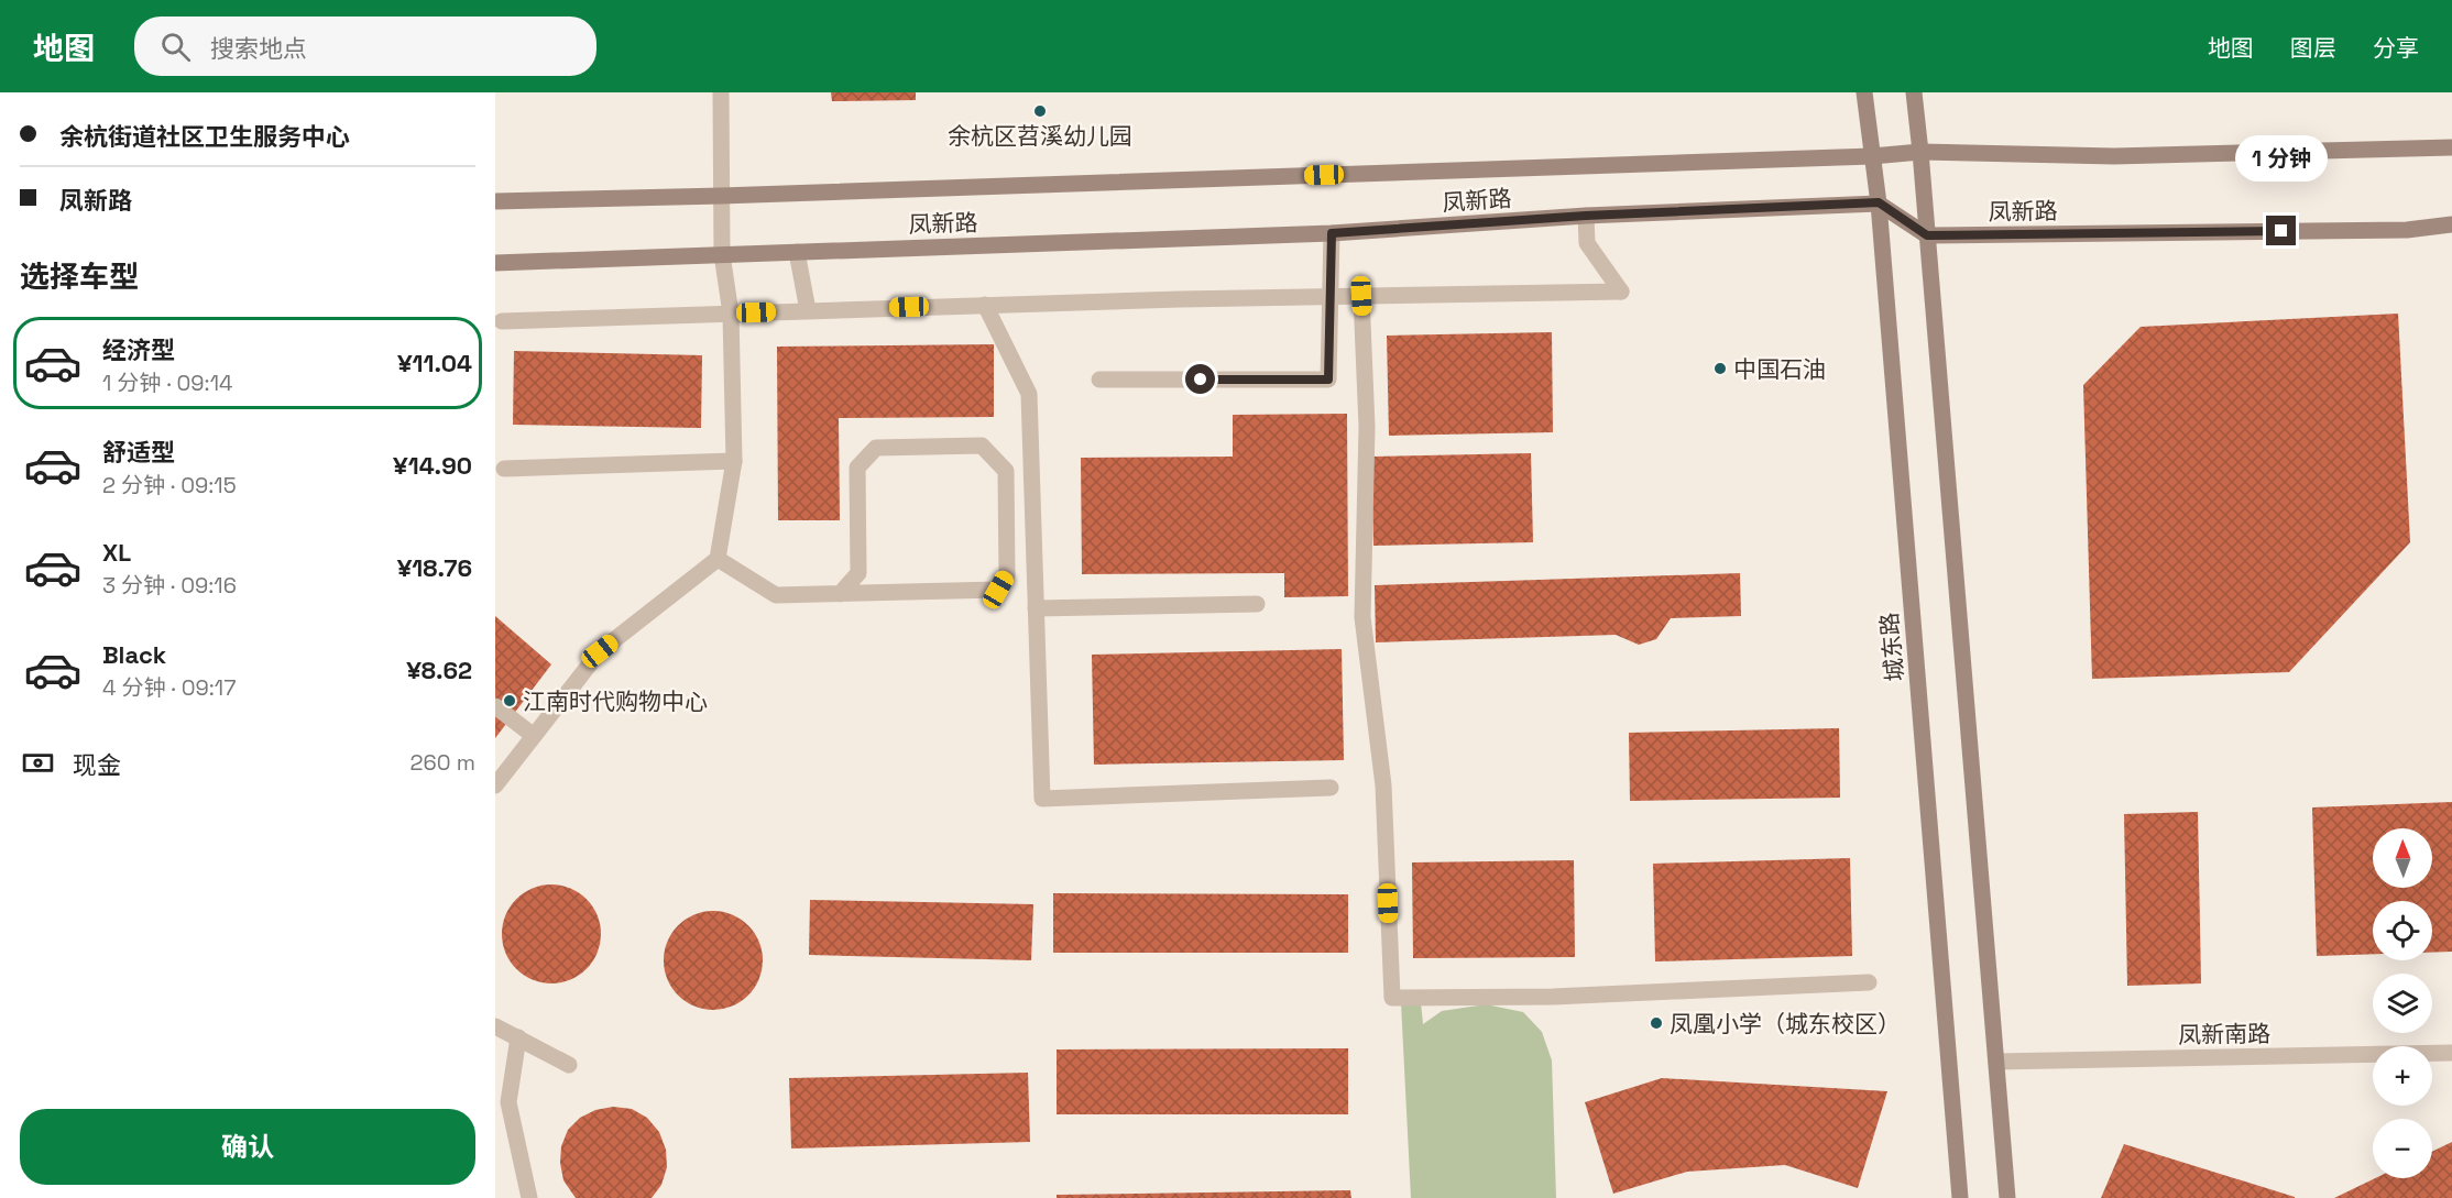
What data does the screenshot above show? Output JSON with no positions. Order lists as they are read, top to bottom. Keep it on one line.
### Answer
{"streets":{"main road":["凤新路","城东路"],"street":["凤新南路"]},"crossings":[["凤新路","城东路"]],"places":["余杭区苕溪幼儿园","中国石油","江南时代购物中心","凤凰小学（城东校区）"],"north":"top","page":{"header":"地图","search":"搜索地点","nav":["地图","图层","分享"],"banner":["余杭街道社区卫生服务中心","凤新路"],"bubble":"1 分钟","heading":"选择车型","list":[{"name":"经济型","note":"1 分钟 · 09:14","value":"¥11.04"},{"name":"舒适型","note":"2 分钟 · 09:15","value":"¥14.90"},{"name":"XL","note":"3 分钟 · 09:16","value":"¥18.76"},{"name":"Black","note":"4 分钟 · 09:17","value":"¥8.62"}],"pay":["现金","260 m"],"map_buttons":["+","−"],"buttons":"确认"}}
